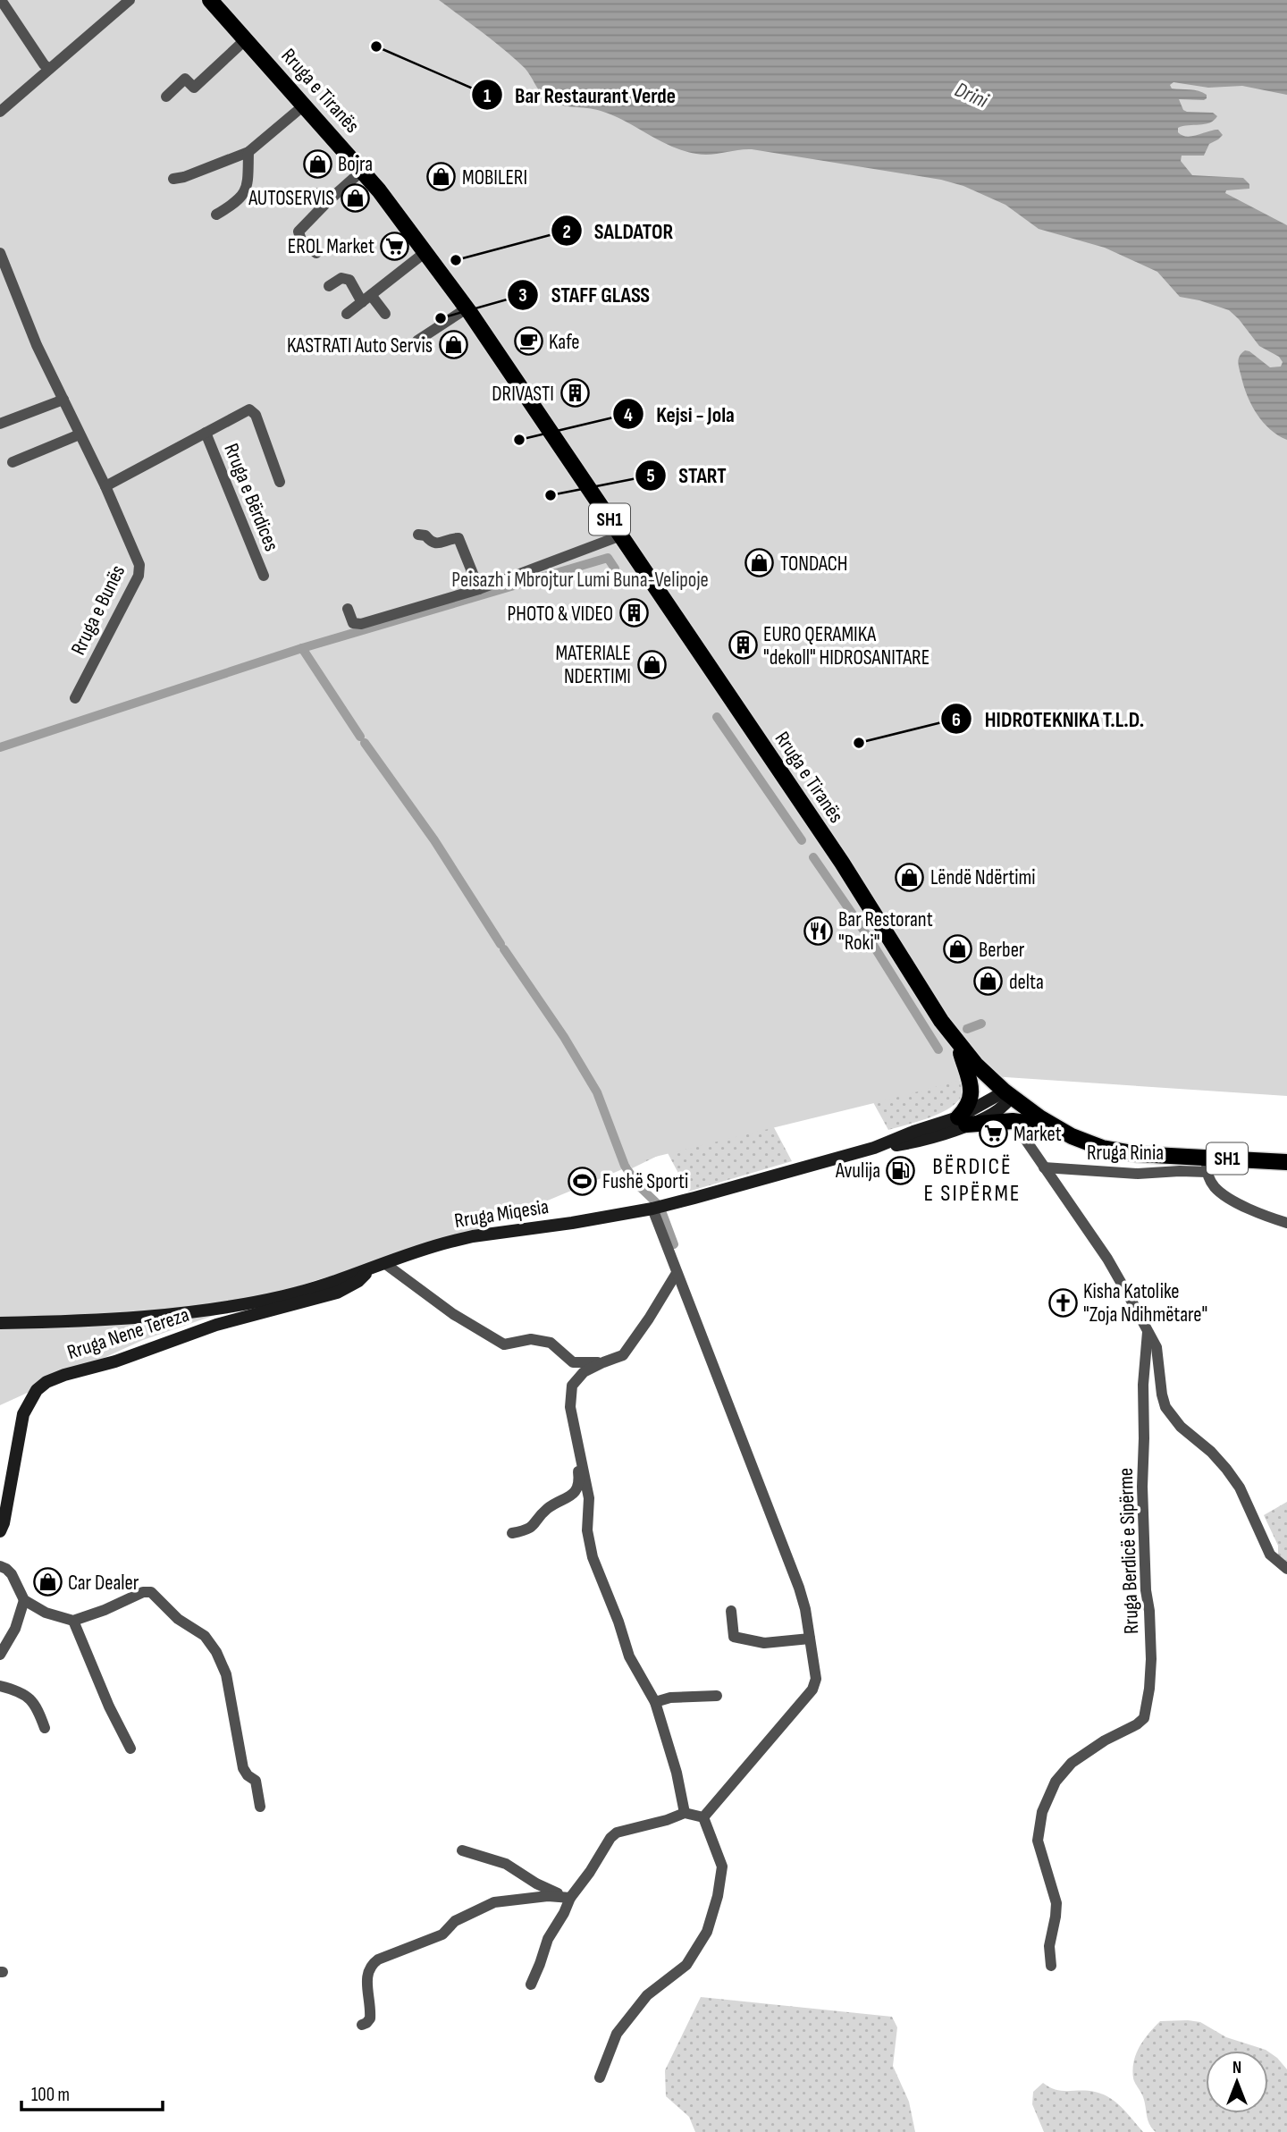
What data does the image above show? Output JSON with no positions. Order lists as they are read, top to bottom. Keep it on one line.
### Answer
{"streets":{"main road":["Rruga e Tiranës","SH1","Rruga Miqesia","Rruga Nene Tereza"],"street":["Rruga e Bërdices","Rruga e Bunës","Rruga Rinia","Rruga Berdicë e Sipërme"]},"crossings":[["Rruga e Tiranës","SH1"],["Rruga e Bërdices","Rruga e Bunës"],["SH1","Rruga Rinia"],["SH1","Rruga Miqesia"],["Rruga Miqesia","Rruga Nene Tereza"]],"districts":["BËRDICË E SIPËRME"],"water":["Drini"],"parks":["Peisazh i Mbrojtur Lumi Buna-Velipoje"],"places":{"other":["Bar Restaurant Verde","SALDATOR","STAFF GLASS","Kejsi - Jola","START","HIDROTEKNIKA T.L.D."],"shop":["Bojra","MOBILERI","AUTOSERVIS","KASTRATI Auto Servis","TONDACH","MATERIALE NDERTIMI","Lëndë Ndërtimi","Berber","delta","Car Dealer"],"supermarket":["EROL Market","Market"],"cafe":["Kafe"],"building":["DRIVASTI","PHOTO & VIDEO","EURO QERAMIKA \"dekoll\" HIDROSANITARE"],"restaurant":["Bar Restorant \"Roki\""],"fuel station":["Avulija"],"sports":["Fushë Sporti"],"church":["Kisha Katolike \"Zoja Ndihmëtare\""]},"scale_bar":"100 m","north":"top"}
